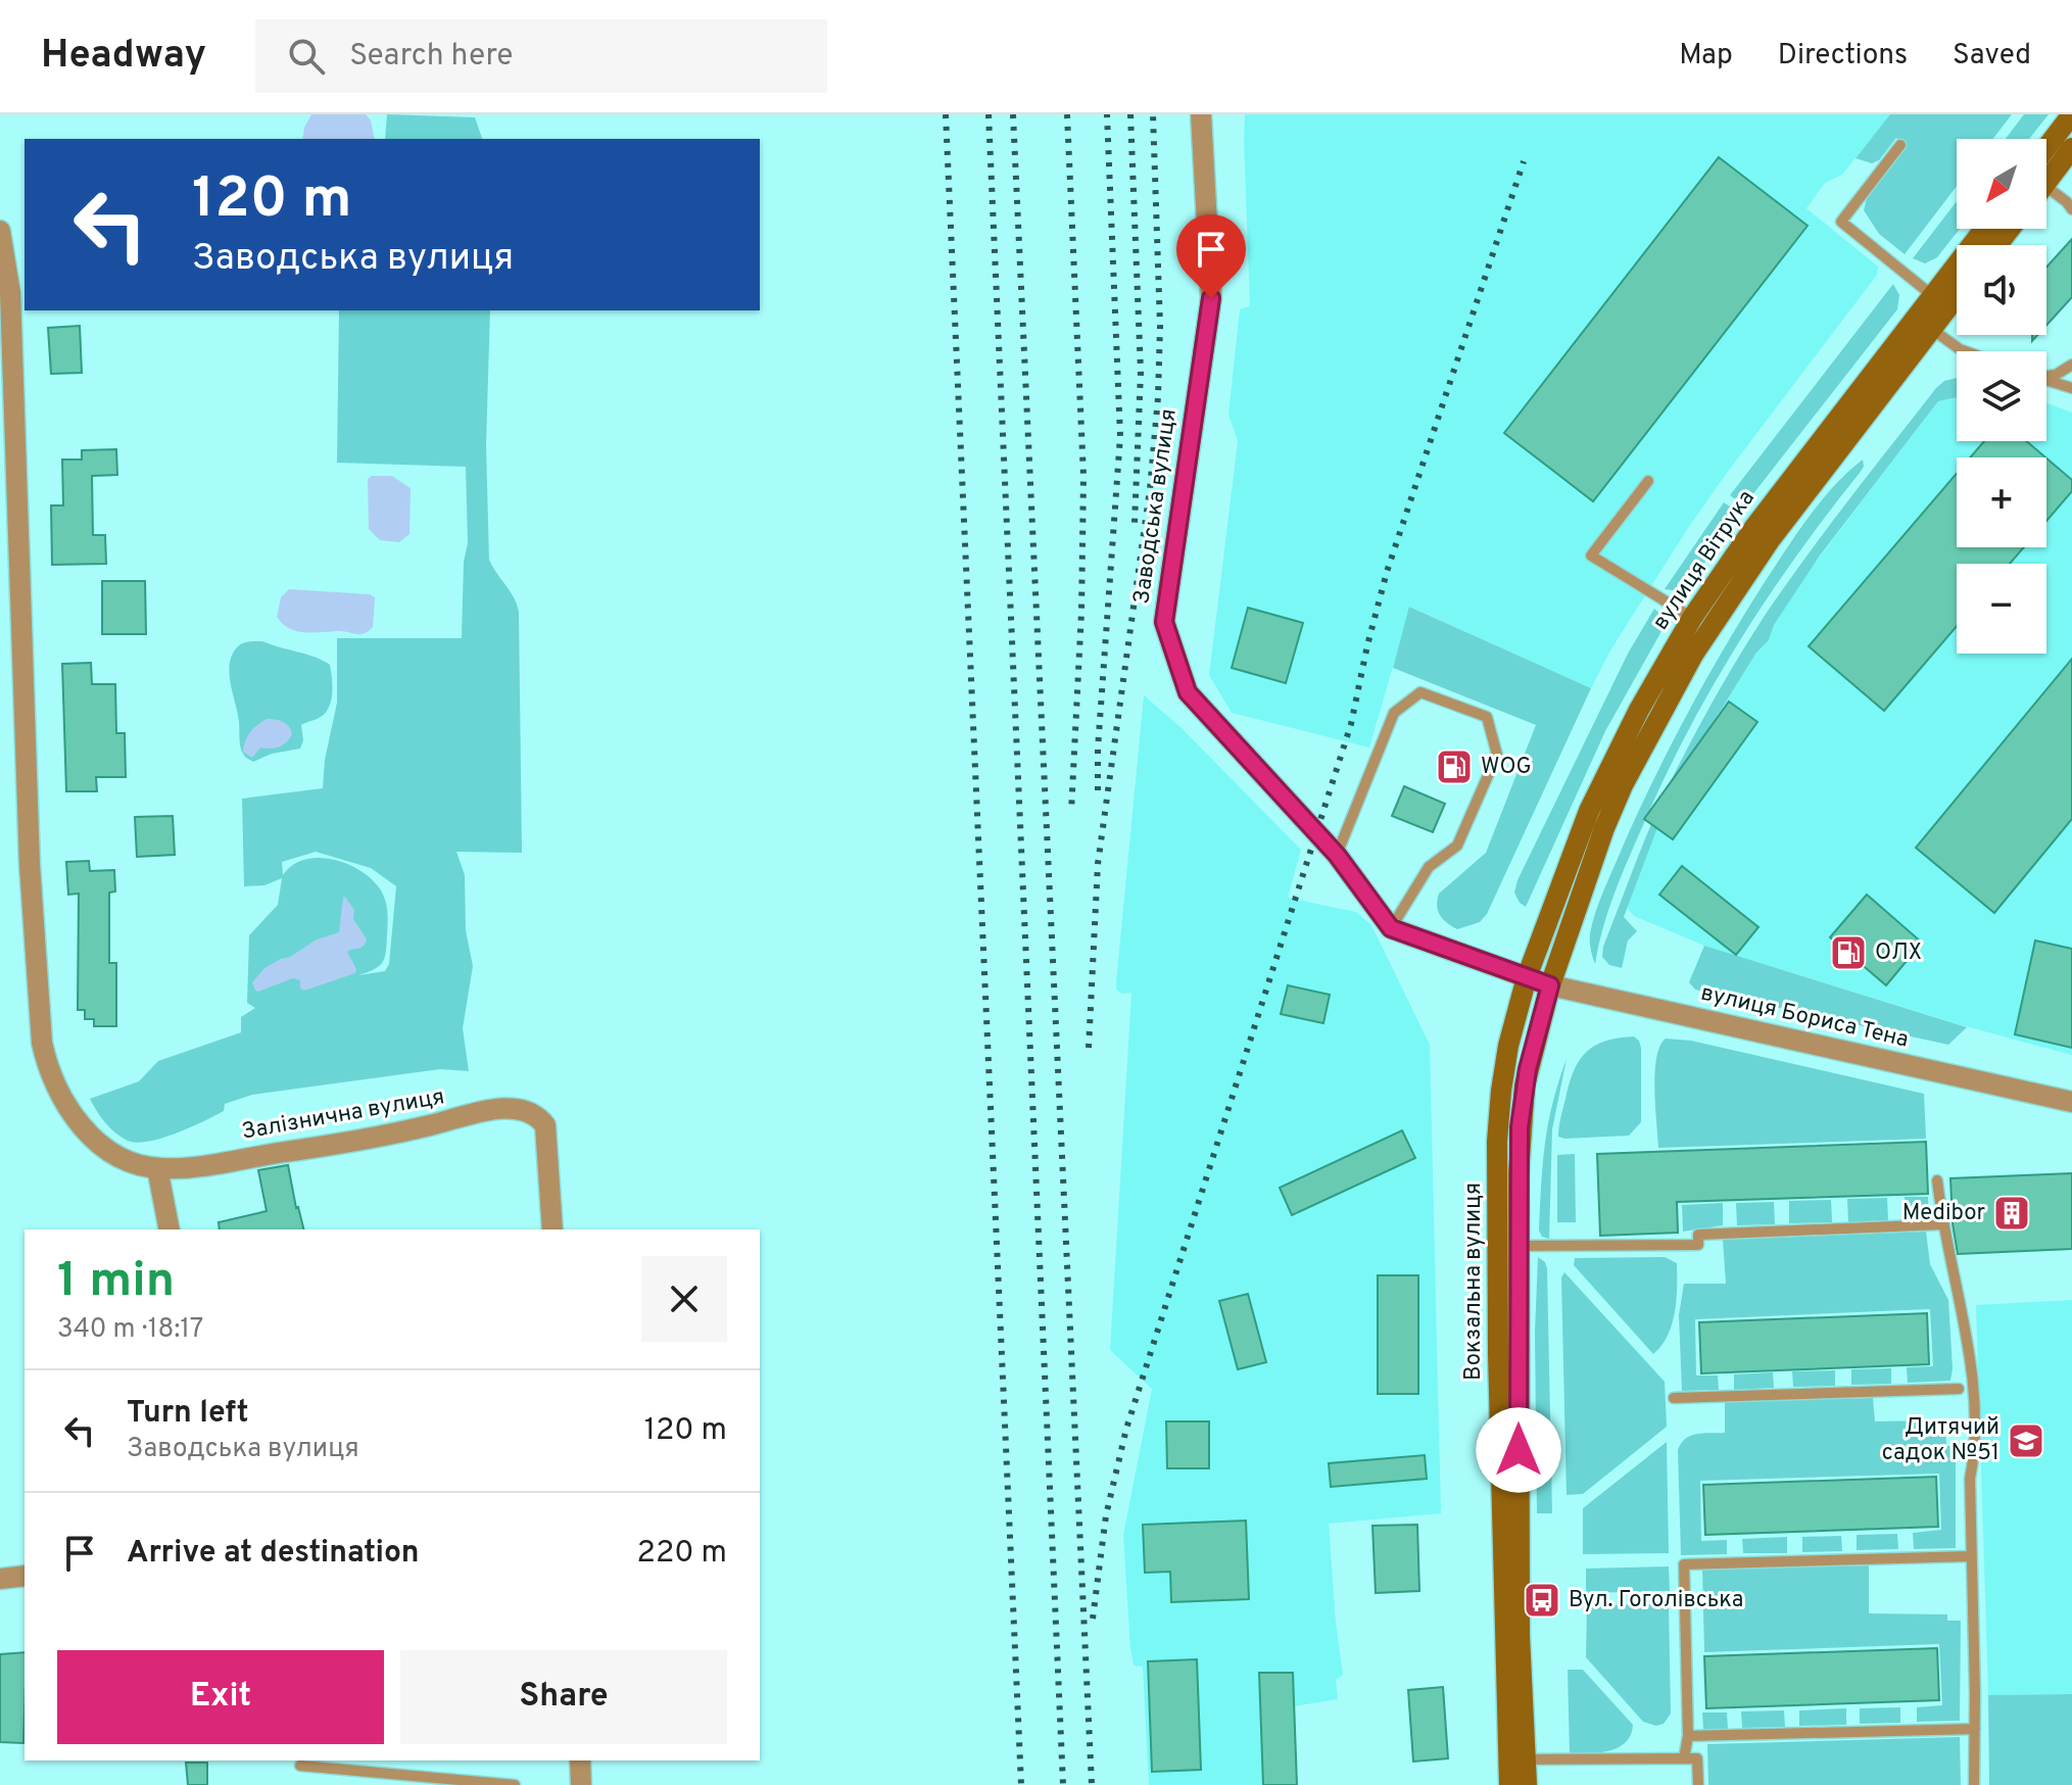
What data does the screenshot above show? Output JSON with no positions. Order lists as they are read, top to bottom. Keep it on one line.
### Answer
{"streets":{"main road":["вулиця Вітрука","Вокзальна вулиця"],"street":["Заводська вулиця","вулиця Бориса Тена","Залізнична вулиця"]},"crossings":[["вулиця Вітрука","вулиця Бориса Тена"],["вулиця Вітрука","Вокзальна вулиця"],["вулиця Бориса Тена","Вокзальна вулиця"]],"places":{"fuel station":["WOG","ОЛХ"],"building":["Medibor"],"school or university":["Дитячий садок №51"],"bus stop":["Вул. Гоголівська"]},"north":"bottom left","page":{"header":"Headway","search":"Search here","nav":["Map","Directions","Saved"],"map_buttons":["+","−"],"turn":["120 m","Заводська вулиця"],"heading":["1 min","340 m · 18:17"],"list":[{"name":"Turn left","note":"Заводська вулиця","value":"120 m"},{"name":"Arrive at destination","value":"220 m"}],"buttons":["Exit","Share"]}}
